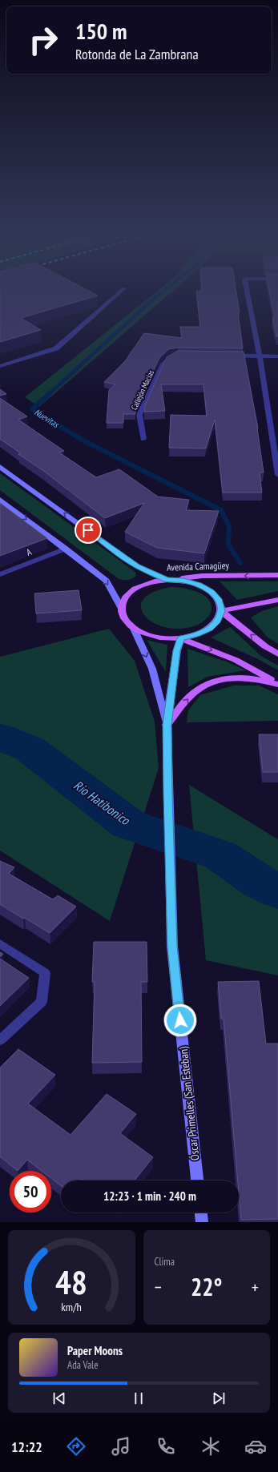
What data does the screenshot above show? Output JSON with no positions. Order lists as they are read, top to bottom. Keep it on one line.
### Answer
{"streets":{"main road":["Avenida Camagüey","Óscar Primelles (San Esteban)"],"street":["Callejón Macías","A"]},"crossings":[["Avenida Camagüey","Óscar Primelles (San Esteban)"]],"water":["Nuevitas","Río Hatibonico"],"page":{"turn":["150 m","Rotonda de La Zambrana"],"limit":"50","trip":"12:23 · 1 min · 240 m","tile":"Clima","heat":["−","22°","+"],"song":["Paper Moons","Ada Vale"],"tabs":"12:22","gauge":["48","km/h"]}}
